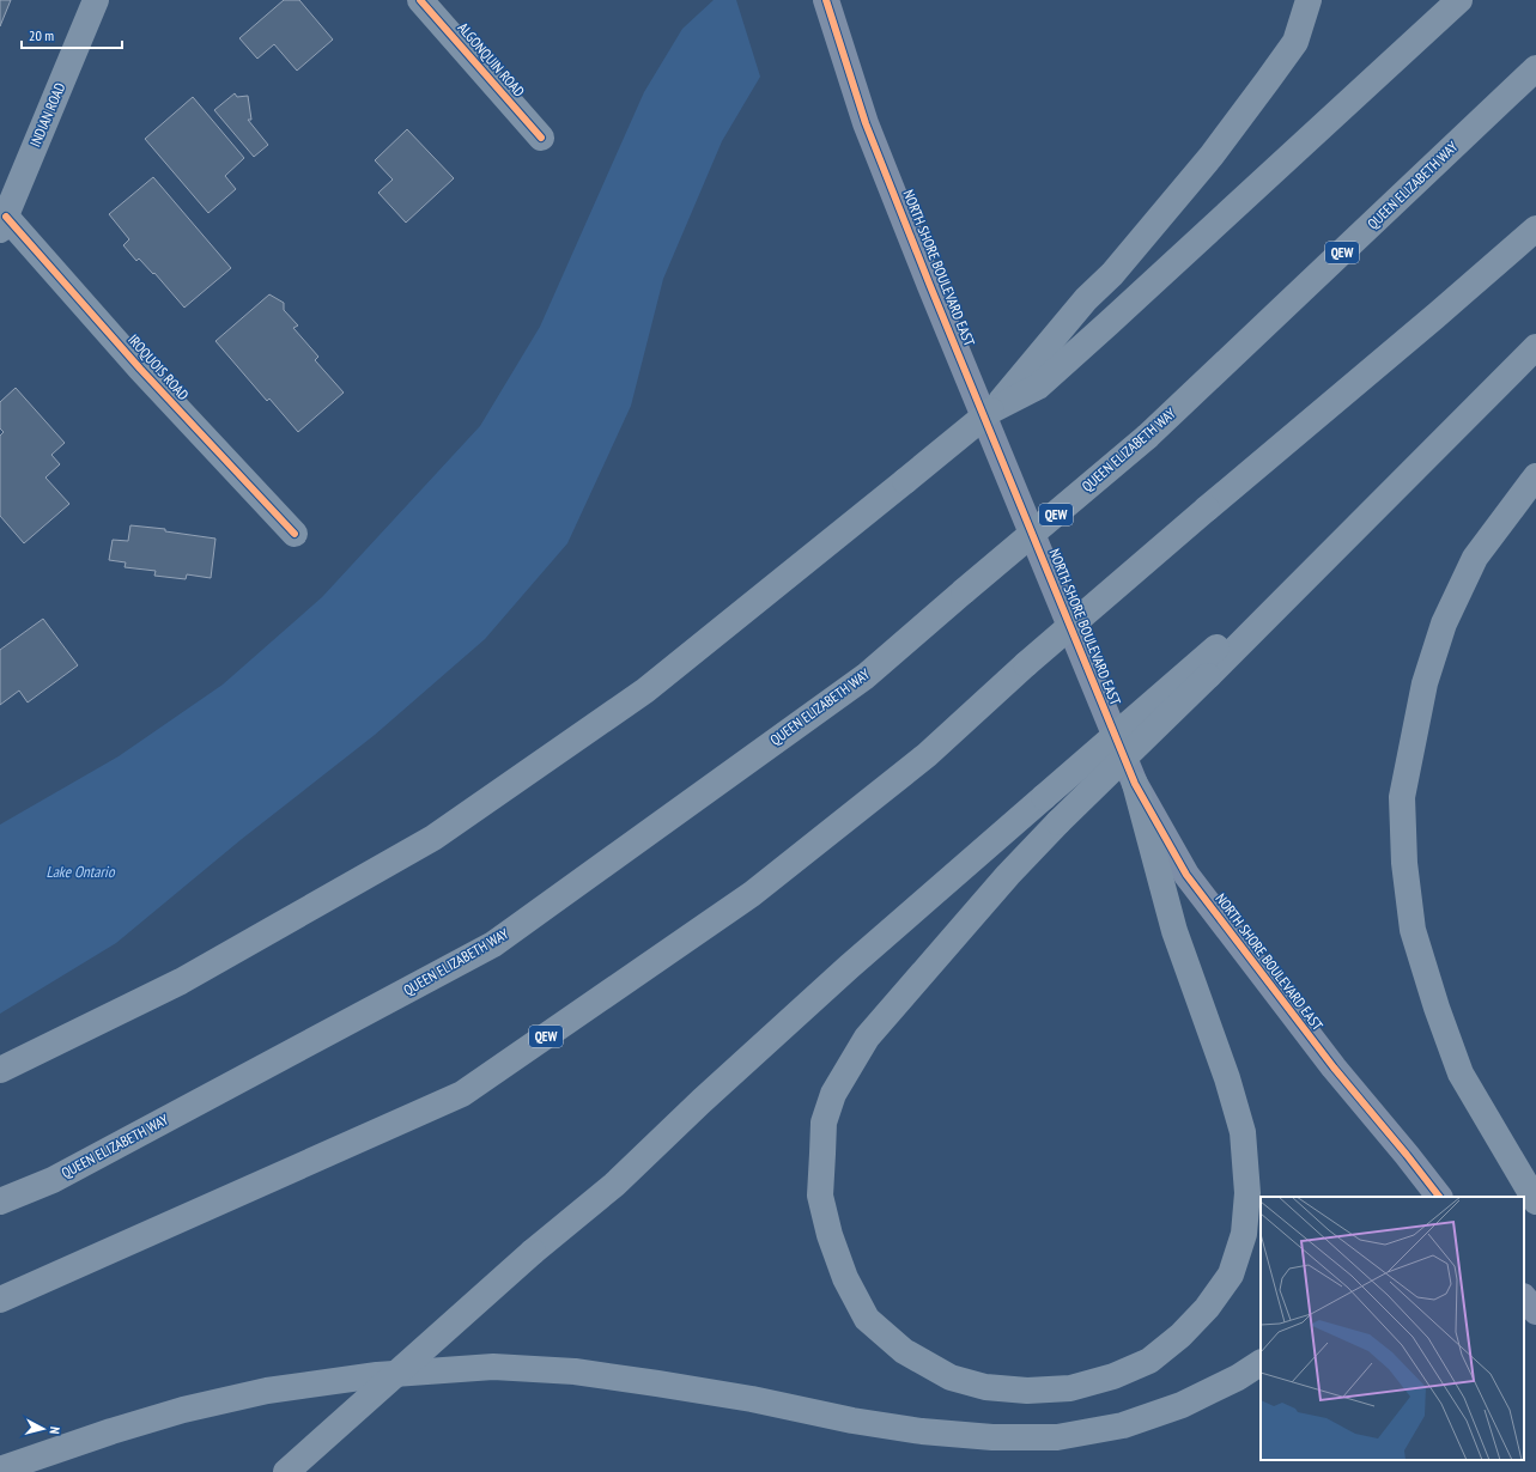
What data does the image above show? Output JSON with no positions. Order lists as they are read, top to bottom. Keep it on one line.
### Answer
{"streets":{"highway":["QUEEN ELIZABETH WAY","QEW"],"main road":["NORTH SHORE BOULEVARD EAST"],"street":["ALGONQUIN ROAD","INDIAN ROAD","IROQUOIS ROAD"]},"crossings":[["INDIAN ROAD","IROQUOIS ROAD"]],"water":["Lake Ontario"],"scale_bar":"20 m","north":"right"}
